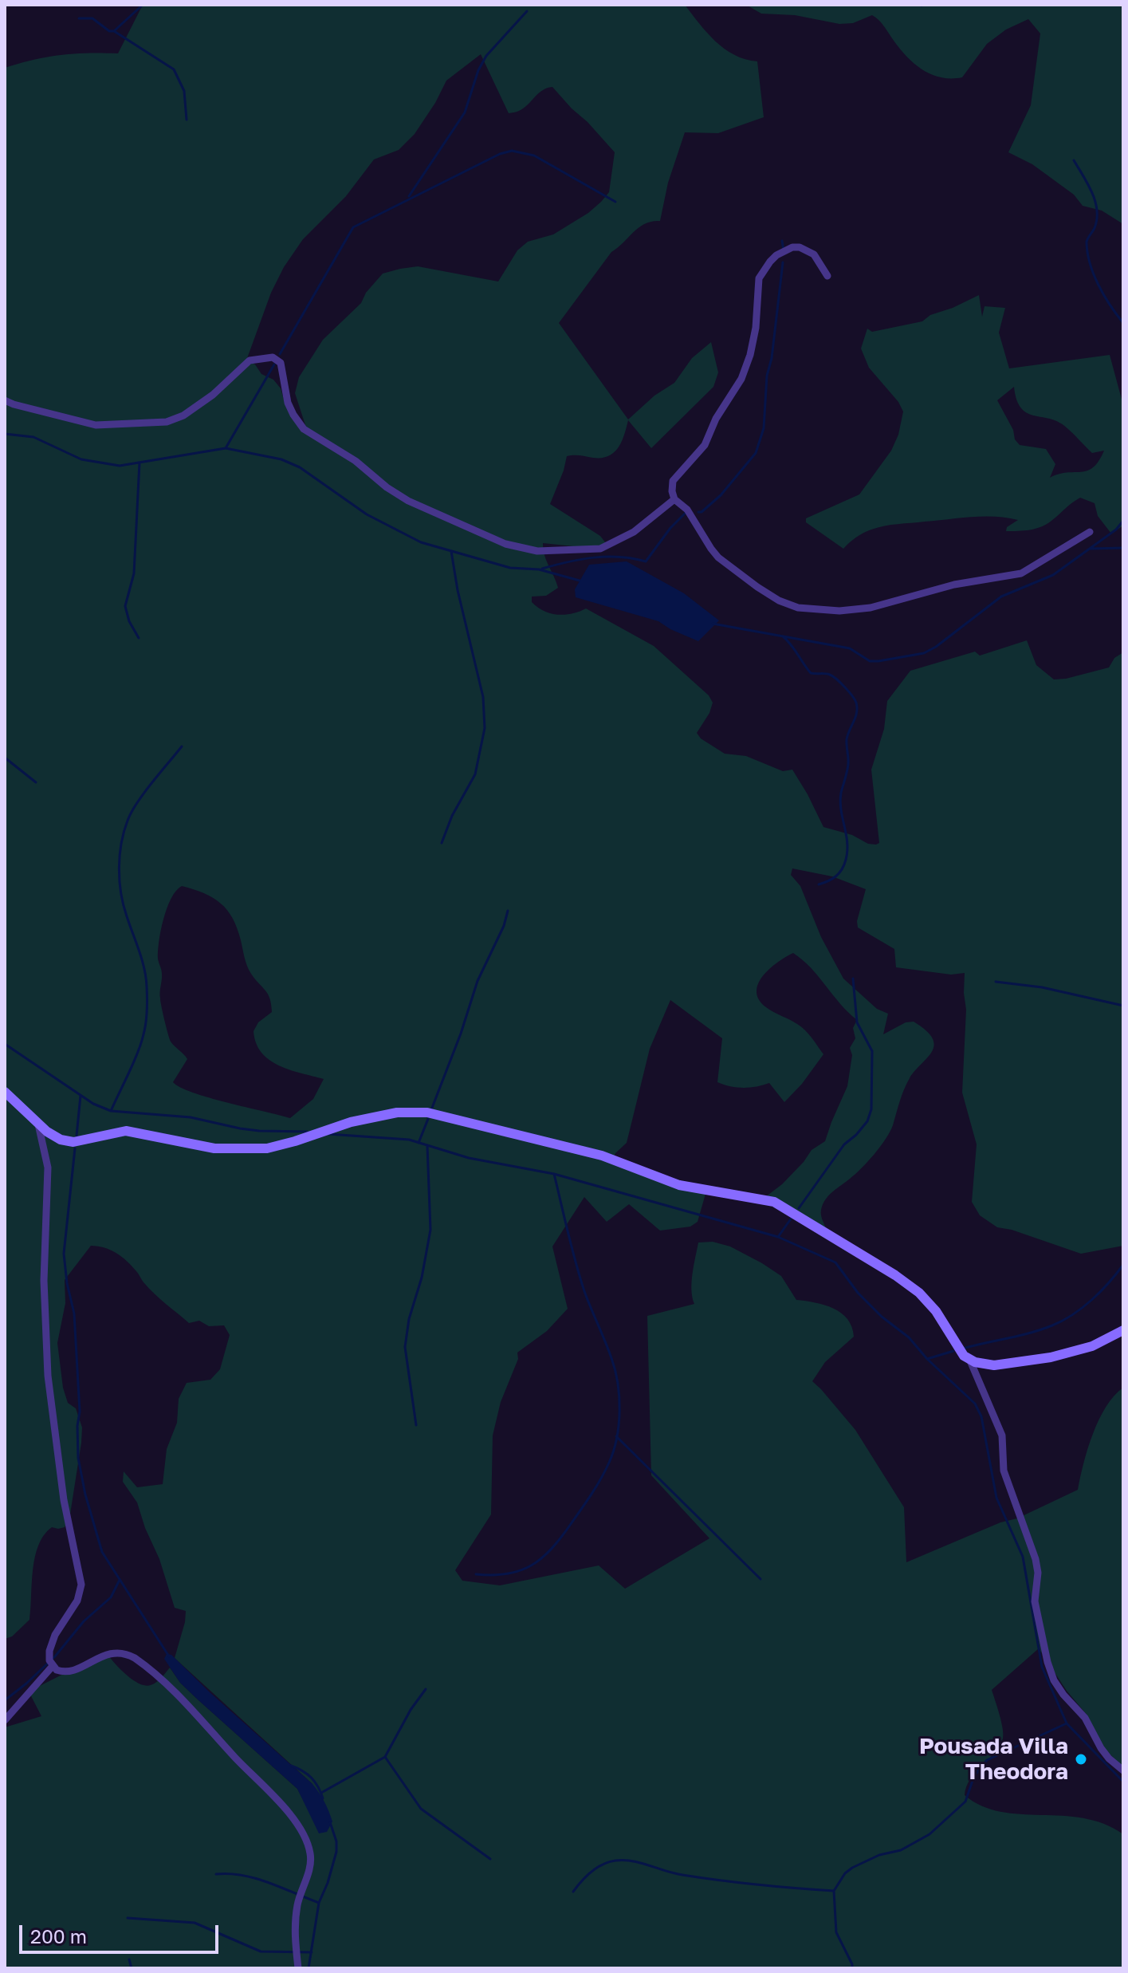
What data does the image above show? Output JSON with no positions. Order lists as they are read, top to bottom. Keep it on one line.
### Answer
{"places":["Pousada Villa Theodora"],"scale_bar":"200 m"}
